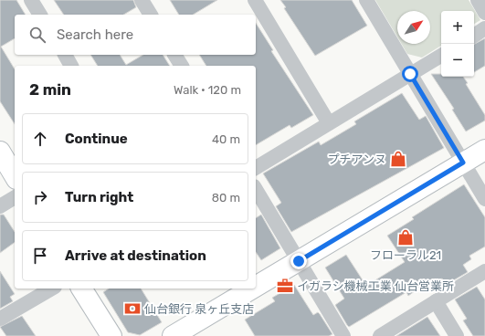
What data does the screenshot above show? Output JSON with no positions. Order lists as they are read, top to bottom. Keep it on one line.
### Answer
{"places":{"shop":["プチアンヌ","フローラル21"],"office":["イガラシ機械工業 仙台営業所"],"bank":["仙台銀行 泉ヶ丘支店"]},"north":"top right","page":{"map_buttons":["+","−"],"search":"Search here","heading":["2 min","Walk · 120 m"],"list":[["Continue","40 m"],["Turn right","80 m"],"Arrive at destination"]}}
